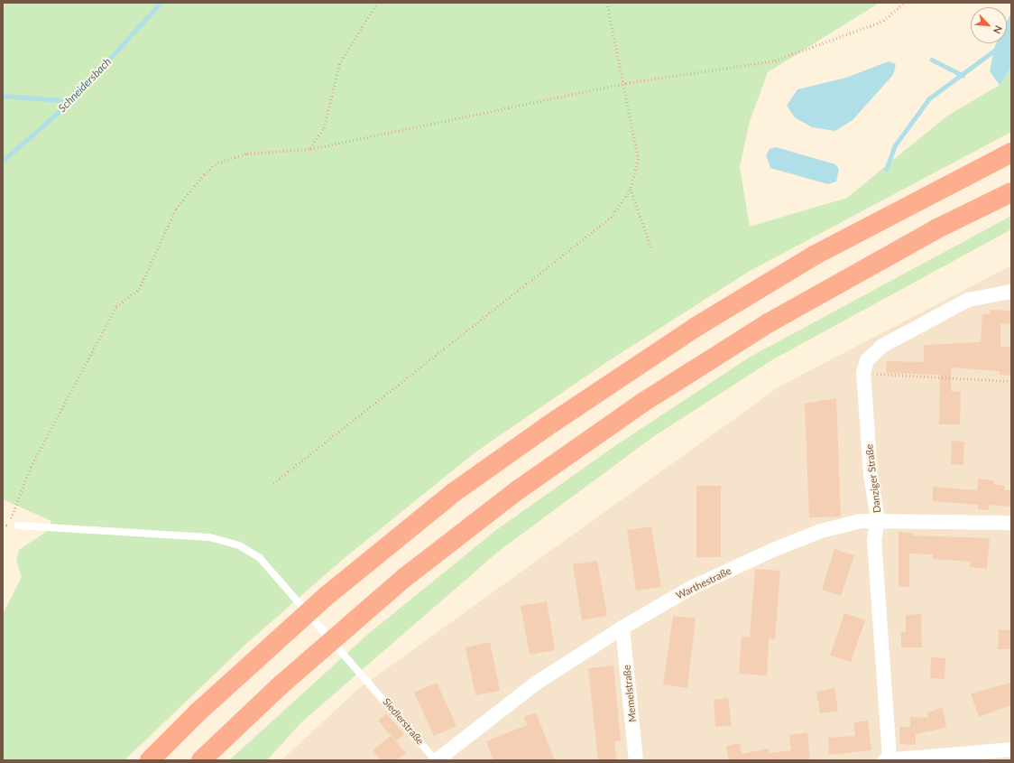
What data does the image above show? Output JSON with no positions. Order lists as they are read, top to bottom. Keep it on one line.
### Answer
{"streets":{"street":["Danziger Straße","Warthestraße","Memelstraße"],"lane":["Siedlerstraße"]},"crossings":[["Danziger Straße","Warthestraße"],["Warthestraße","Memelstraße"],["Warthestraße","Siedlerstraße"]],"water":["Schneidersbach"],"north":"bottom right"}
